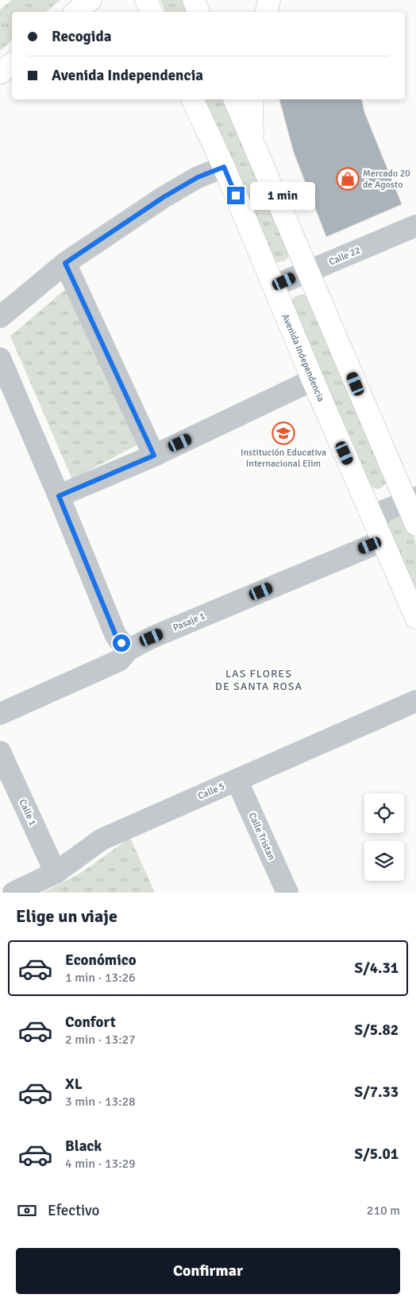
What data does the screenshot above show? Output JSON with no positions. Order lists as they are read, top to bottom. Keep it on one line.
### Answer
{"streets":{"street":["Calle 22","Avenida Independencia","Pasaje 1","Calle 5","Calle 1","Calle Tristan"]},"crossings":[["Calle 22","Avenida Independencia"],["Avenida Independencia","Pasaje 1"],["Calle 5","Calle 1"],["Calle 5","Calle Tristan"]],"districts":["LAS FLORES DE SANTA ROSA"],"places":{"shop":["Mercado 20 de Agosto"],"school or university":["Institución Educativa Internacional Elim"]},"page":{"banner":["Recogida","Avenida Independencia"],"bubble":"1 min","heading":"Elige un viaje","list":[{"name":"Económico","note":"1 min · 13:26","value":"S/4.31"},{"name":"Confort","note":"2 min · 13:27","value":"S/5.82"},{"name":"XL","note":"3 min · 13:28","value":"S/7.33"},{"name":"Black","note":"4 min · 13:29","value":"S/5.01"}],"pay":["Efectivo","210 m"],"buttons":"Confirmar"}}
